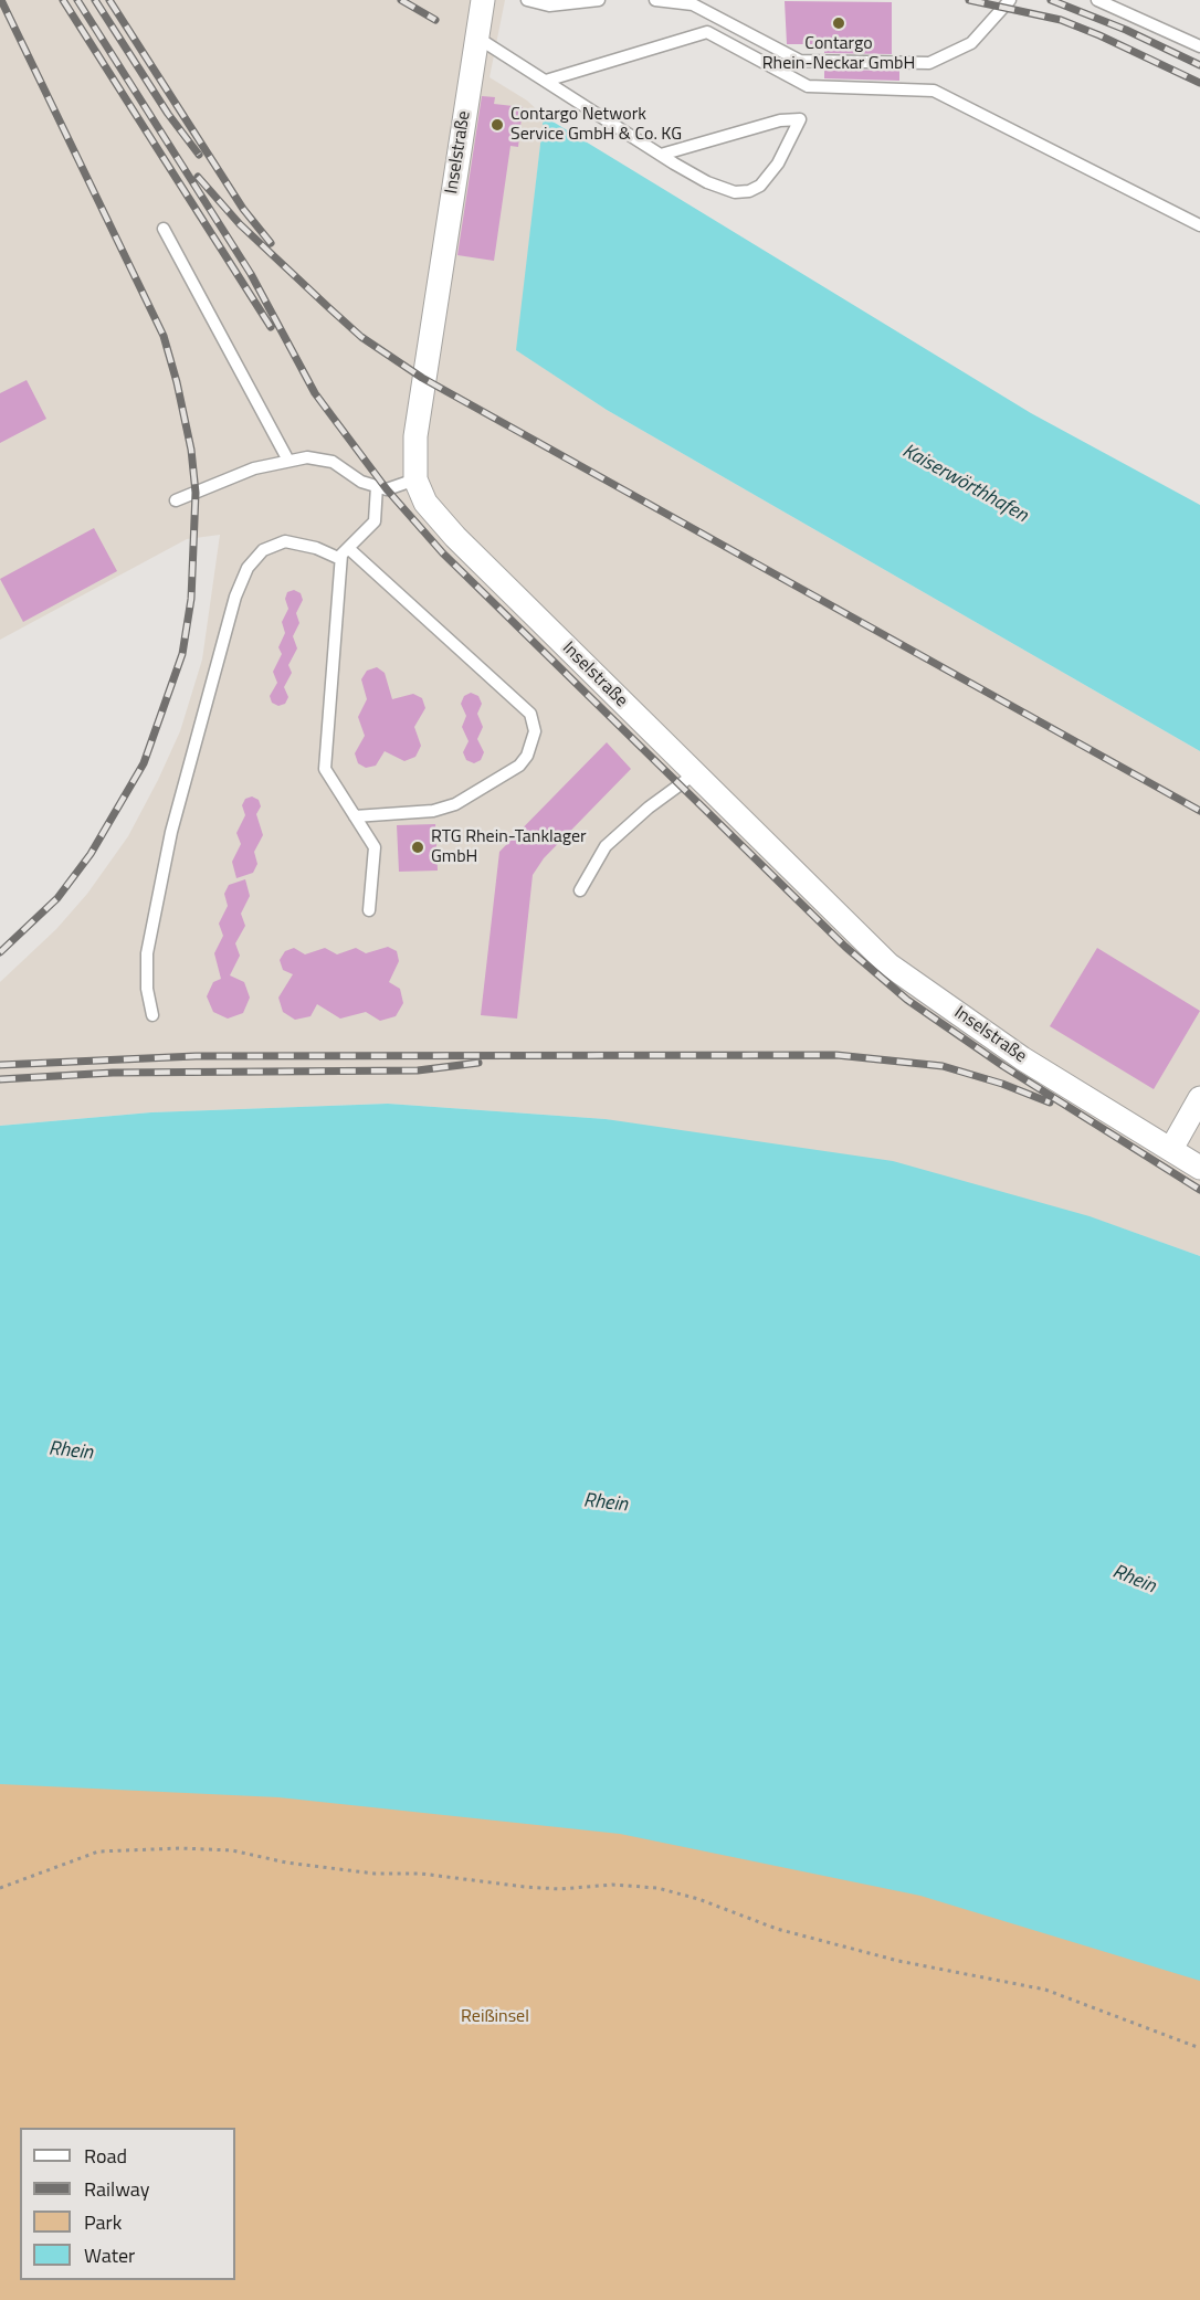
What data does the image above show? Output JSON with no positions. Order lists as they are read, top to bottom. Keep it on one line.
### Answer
{"streets":{"street":["Inselstraße"]},"water":["Kaiserwörthhafen","Rhein"],"parks":["Reißinsel"],"places":["Contargo Rhein-Neckar GmbH","Contargo Network Service GmbH & Co. KG","RTG Rhein-Tanklager GmbH"],"legend":["Road","Railway","Park","Water"]}
